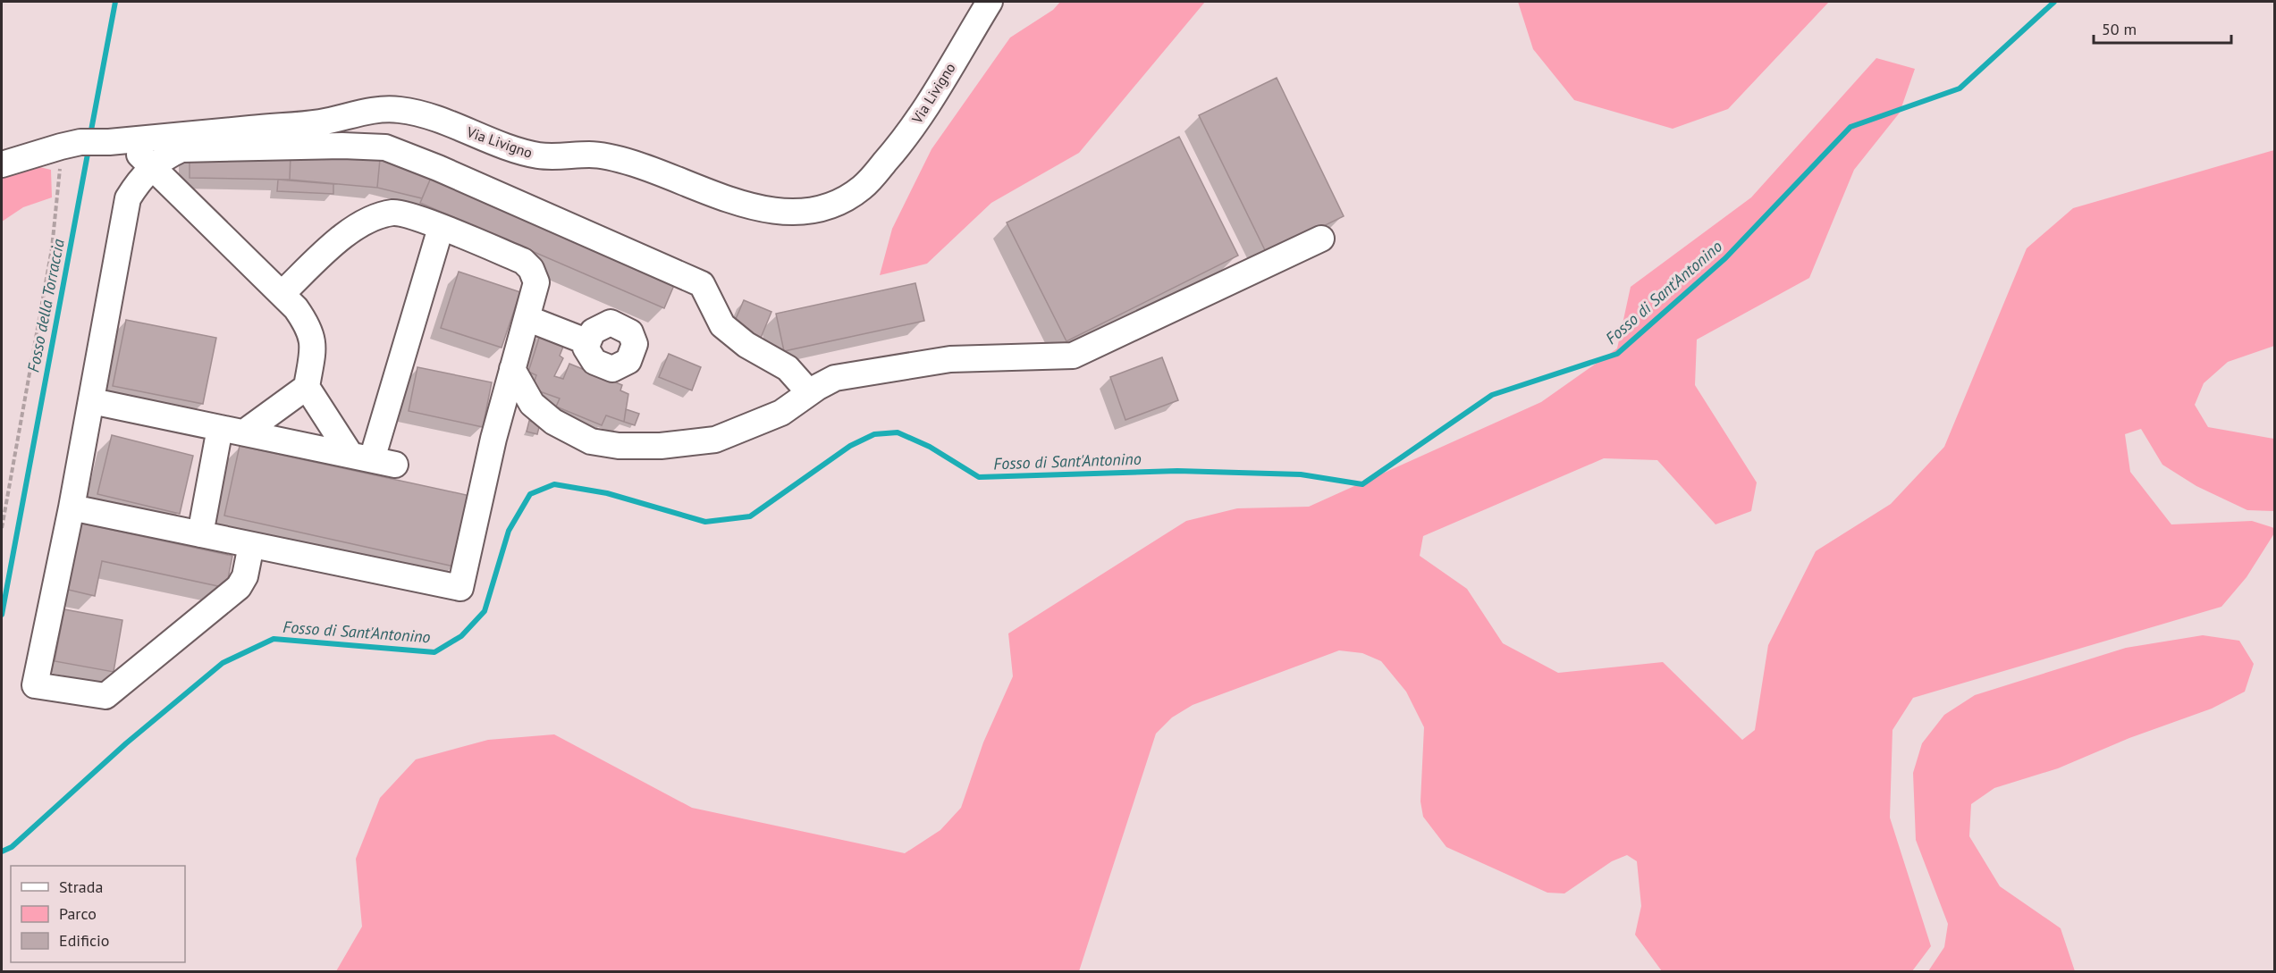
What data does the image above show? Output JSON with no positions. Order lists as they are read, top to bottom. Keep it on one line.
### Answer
{"streets":{"street":["Via Livigno"]},"water":["Fosso di Sant'Antonino","Fosso della Torraccia"],"legend":["Strada","Parco","Edificio"],"scale_bar":"50 m"}
